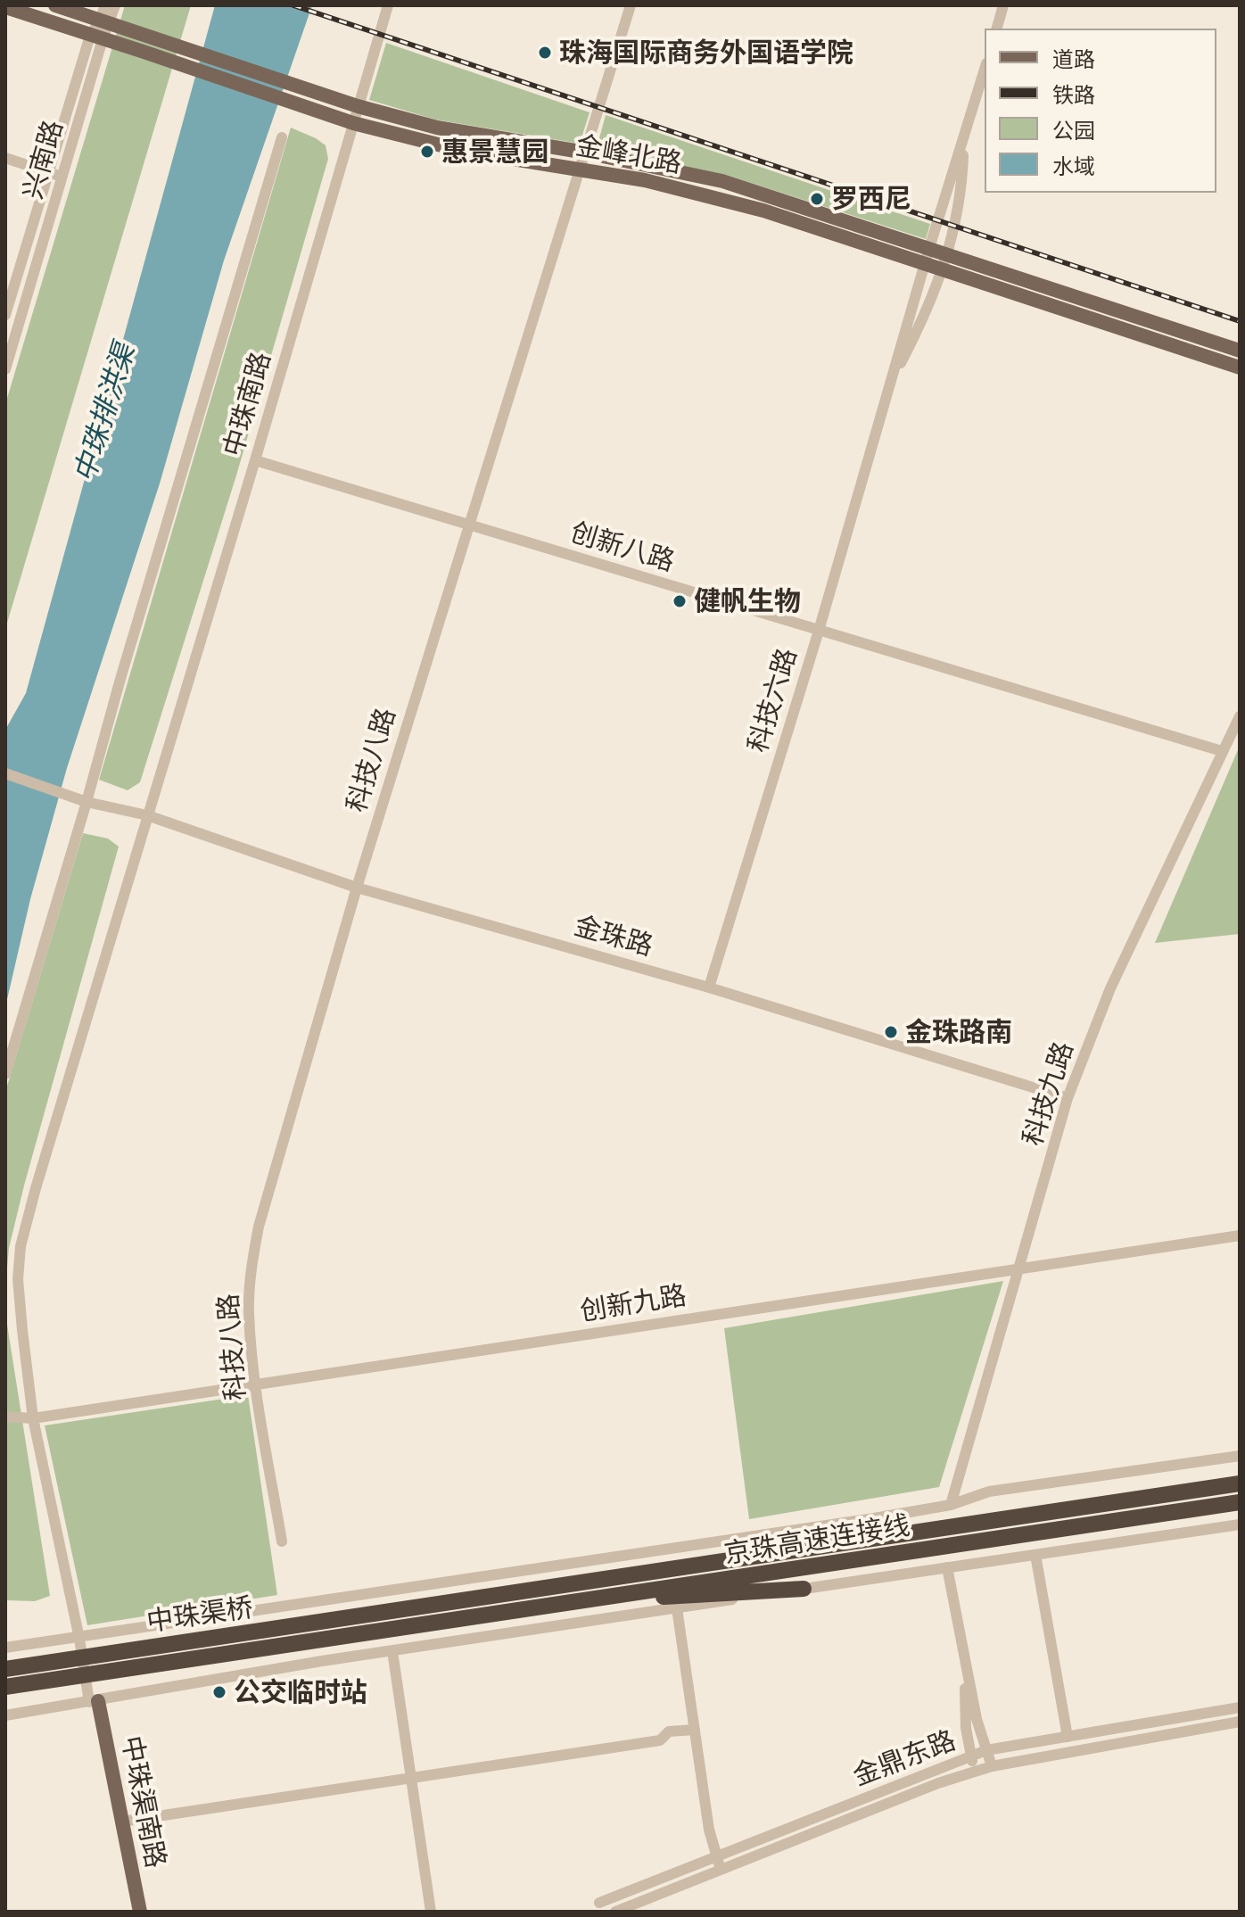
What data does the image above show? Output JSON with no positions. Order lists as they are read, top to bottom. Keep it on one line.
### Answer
{"streets":{"highway":["京珠高速连接线","中珠渠桥"],"main road":["金峰北路","中珠渠南路"],"street":["兴南路","中珠南路","创新八路","科技六路","科技八路","金珠路","科技九路","创新九路","金鼎东路"]},"crossings":[["金峰北路","兴南路"],["金峰北路","中珠南路"],["金峰北路","科技六路"],["金峰北路","科技八路"],["中珠南路","创新八路"],["中珠南路","金珠路"],["中珠南路","创新九路"],["中珠南路","中珠渠南路"],["创新八路","科技六路"],["创新八路","科技八路"],["创新八路","科技九路"],["科技六路","金珠路"],["科技八路","金珠路"],["科技八路","创新九路"],["金珠路","科技九路"],["科技九路","创新九路"],["京珠高速连接线","中珠渠桥"]],"water":["中珠排洪渠"],"places":["珠海国际商务外国语学院","惠景慧园","罗西尼","健帆生物","金珠路南","公交临时站"],"legend":["道路","铁路","公园","水域"]}
